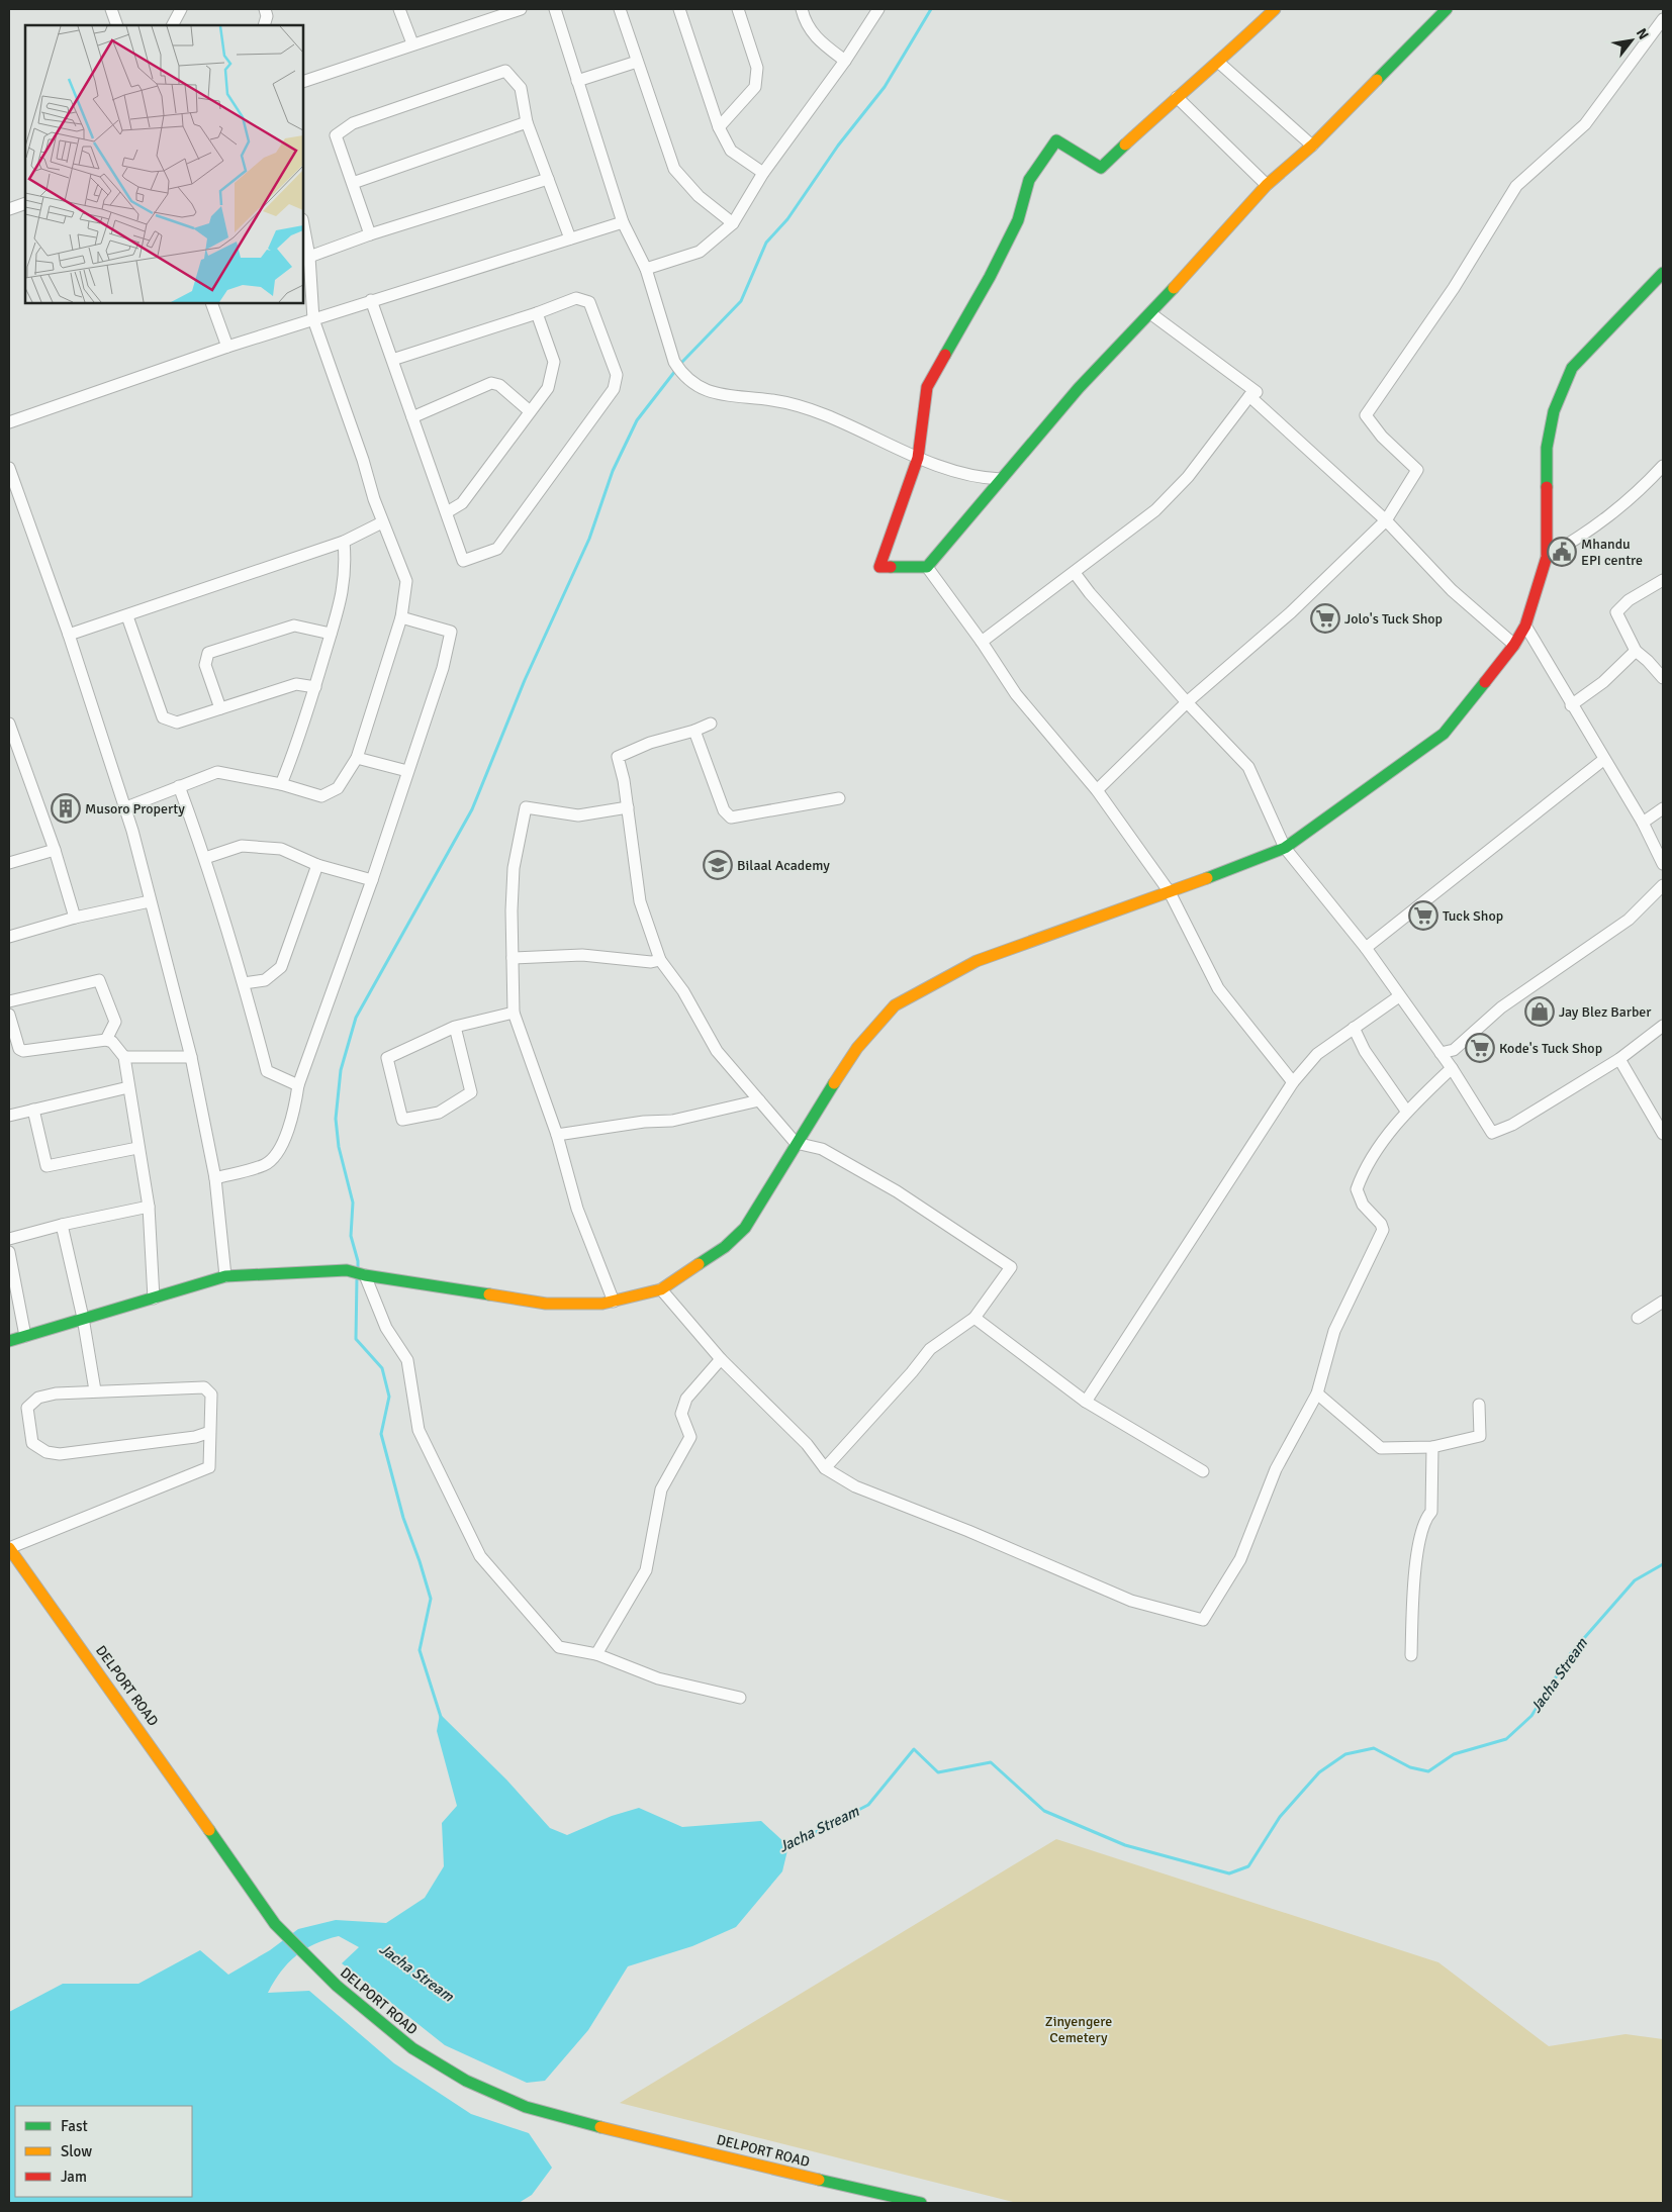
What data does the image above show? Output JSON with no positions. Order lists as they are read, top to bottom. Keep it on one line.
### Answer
{"streets":{"street":["DELPORT ROAD"]},"water":["Jacha Stream"],"parks":["Zinyengere Cemetery"],"places":{"public building":["Mhandu EPI centre"],"supermarket":["Jolo's Tuck Shop","Tuck Shop","Kode's Tuck Shop"],"building":["Musoro Property"],"school or university":["Bilaal Academy"],"shop":["Jay Blez Barber"]},"legend":["Fast","Slow","Jam"],"north":"top right"}
